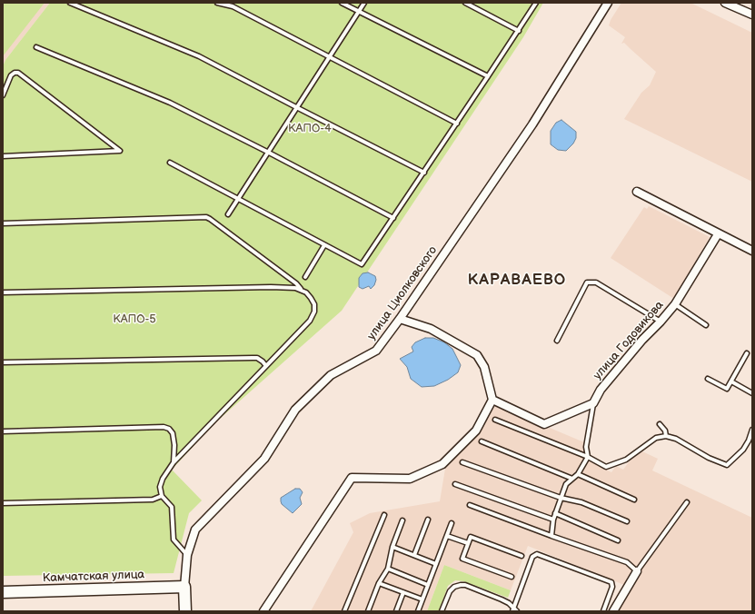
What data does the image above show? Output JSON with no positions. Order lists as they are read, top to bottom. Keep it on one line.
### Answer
{"streets":{"main road":["Камчатская улица"],"street":["улица Циолковского","улица Годовикова"]},"crossings":[["улица Циолковского","Камчатская улица"]],"districts":["КАРАВАЕВО"],"parks":["КАПО-4","КАПО-5"]}
